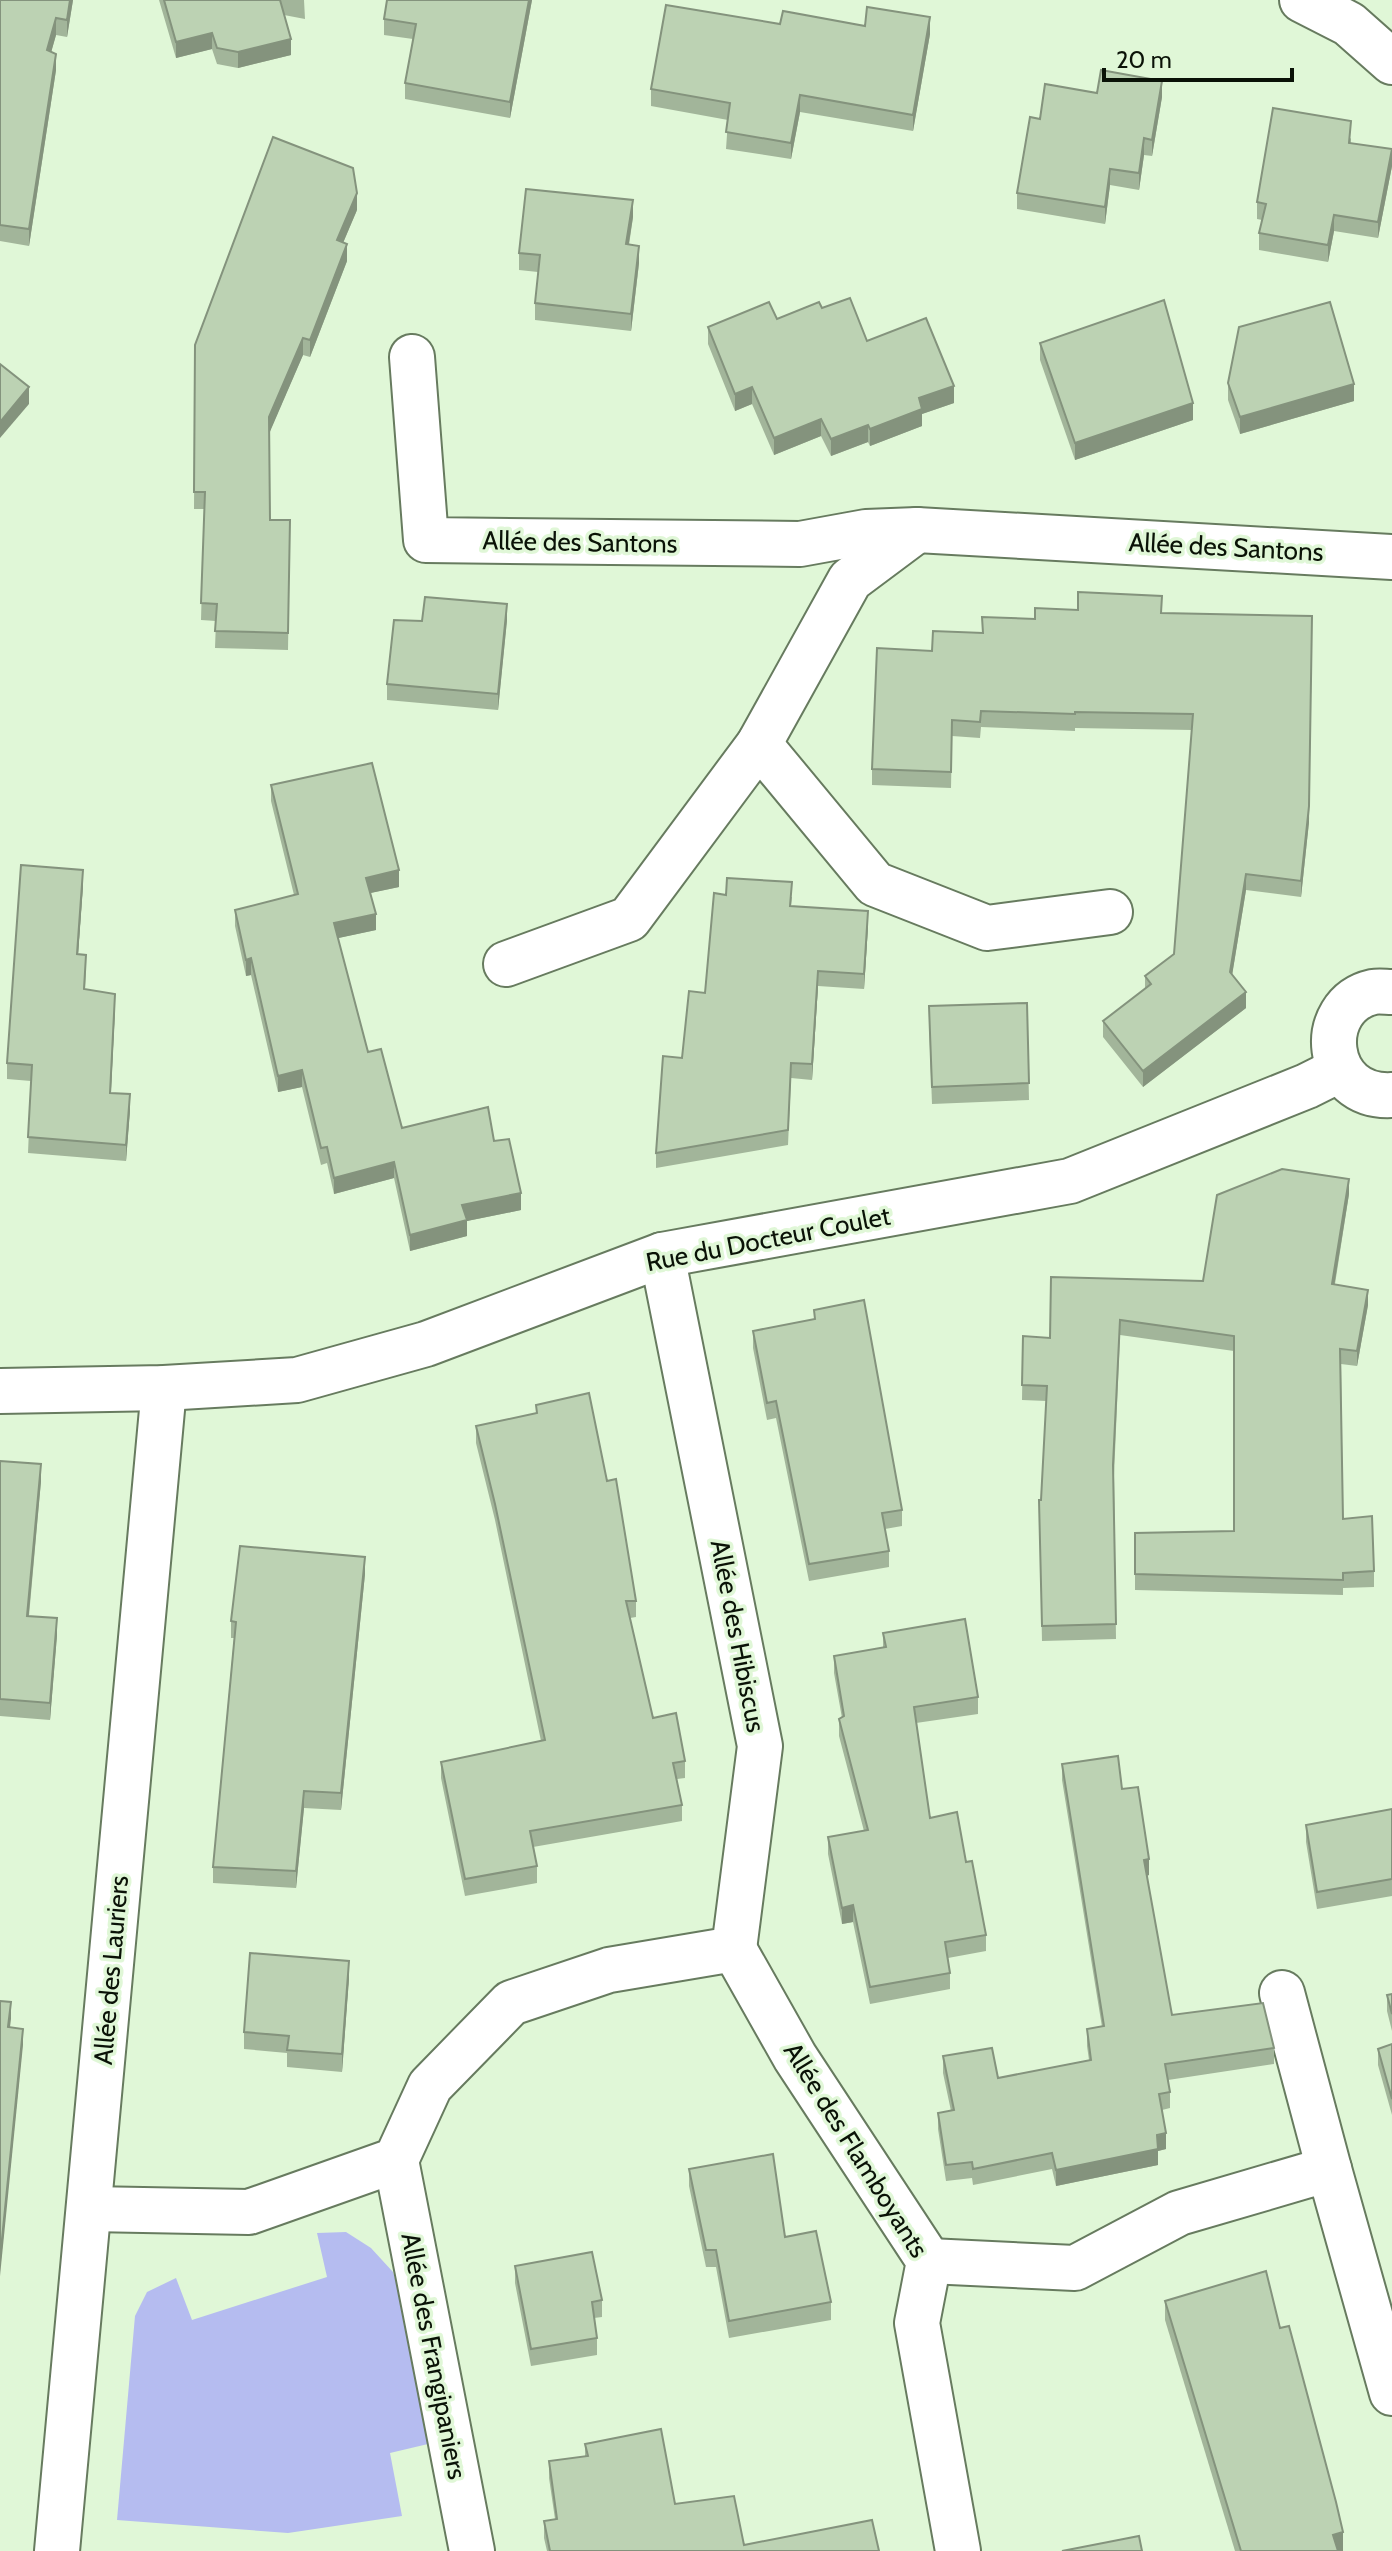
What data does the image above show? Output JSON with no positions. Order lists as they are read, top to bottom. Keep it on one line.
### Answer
{"streets":{"street":["Allée des Santons","Rue du Docteur Coulet","Allée des Hibiscus","Allée des Lauriers","Allée des Flamboyants","Allée des Frangipaniers"]},"crossings":[["Rue du Docteur Coulet","Allée des Hibiscus"],["Rue du Docteur Coulet","Allée des Lauriers"],["Allée des Hibiscus","Allée des Flamboyants"]],"scale_bar":"20 m"}
